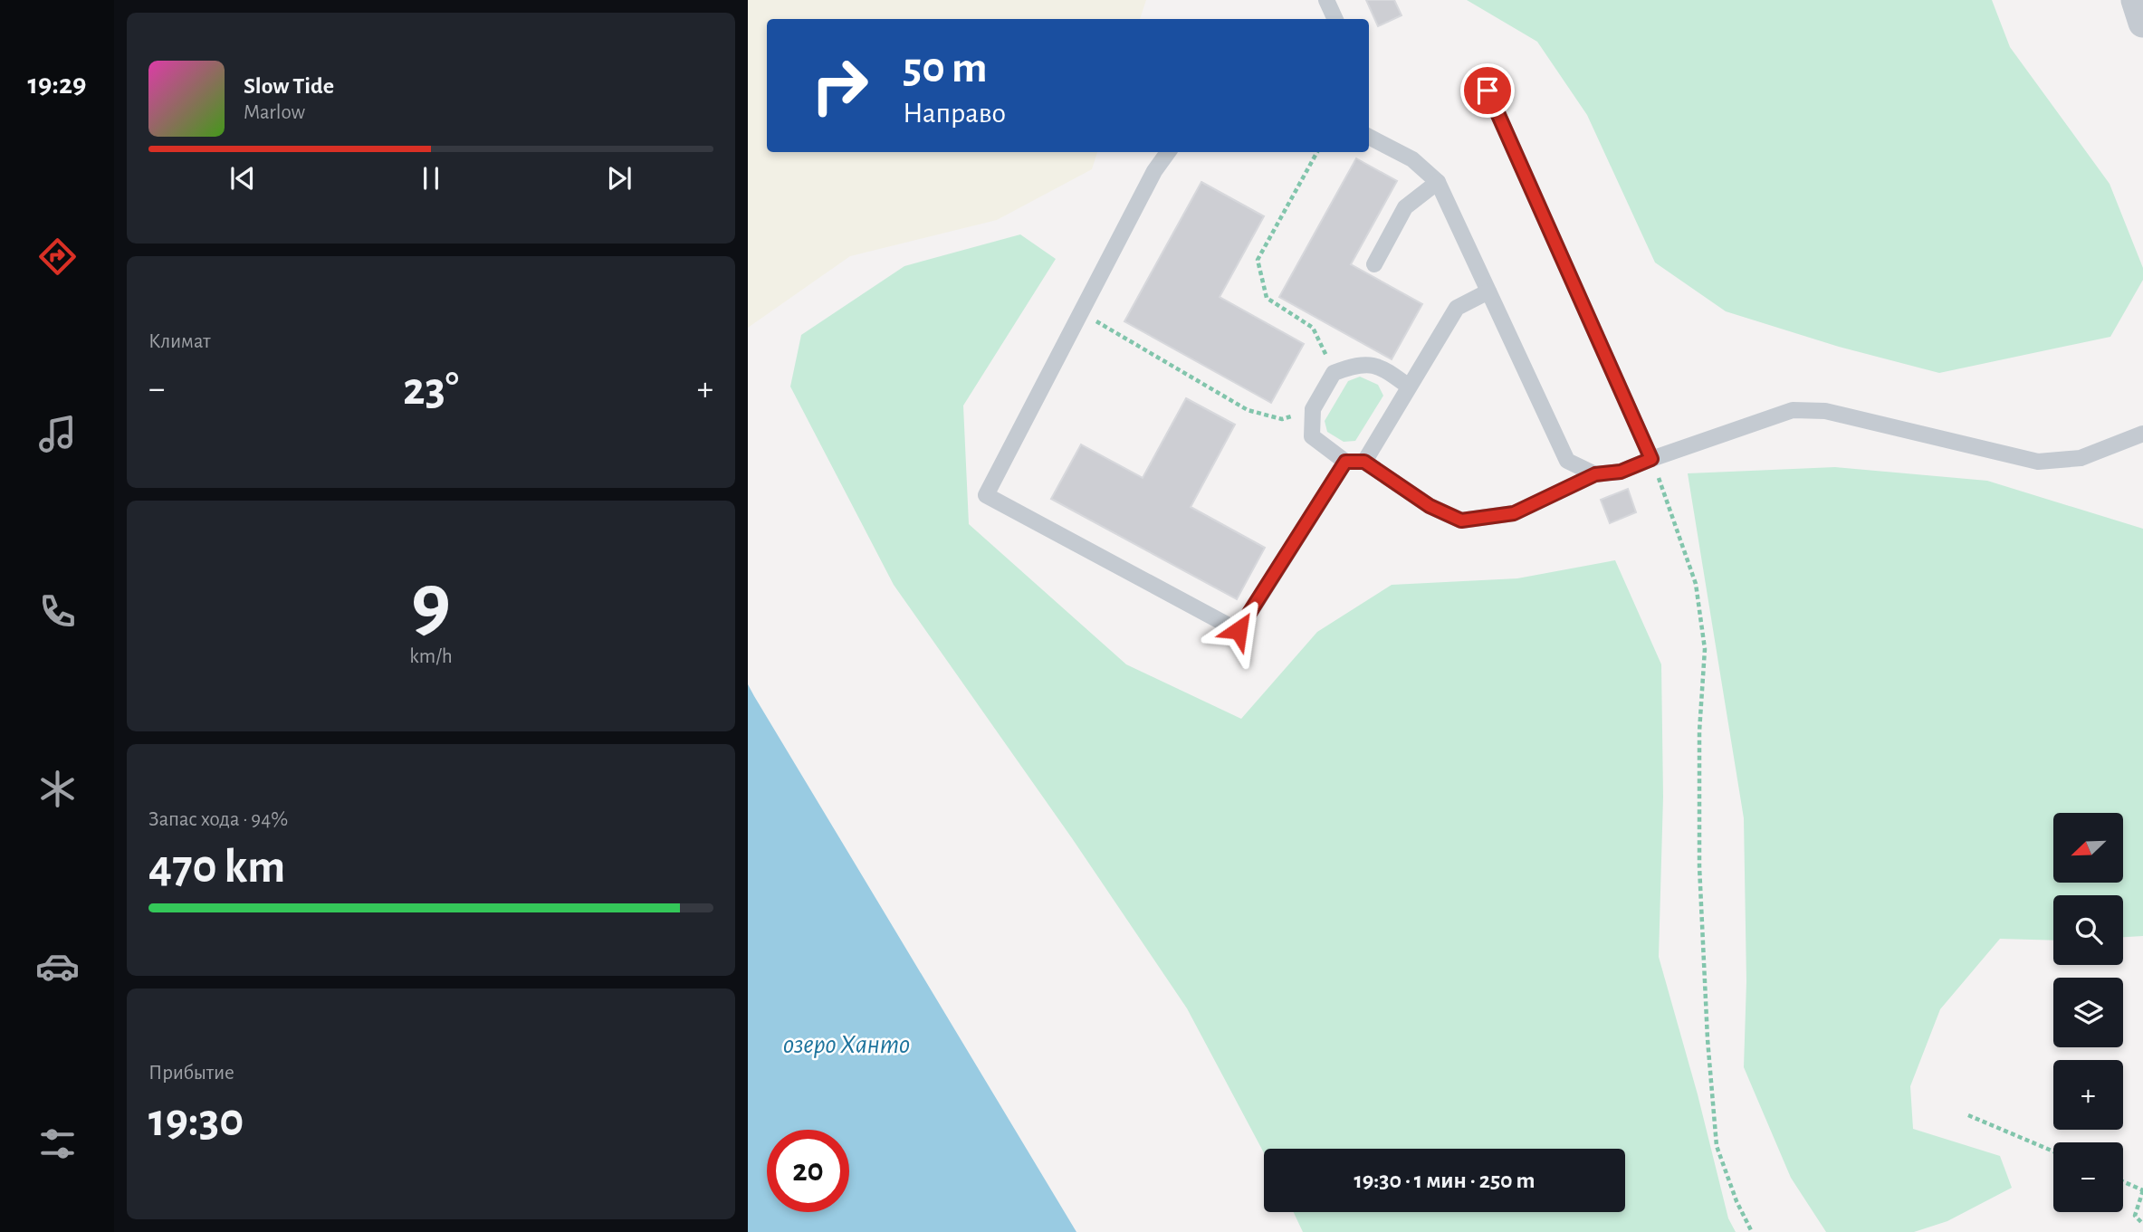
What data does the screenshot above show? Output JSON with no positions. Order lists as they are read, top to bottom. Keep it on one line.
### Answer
{"water":["озеро Ханто"],"north":"bottom left","page":{"tabs":"19:29","turn":["50 m","Направо"],"song":["Slow Tide","Marlow"],"tile":["Климат",["9","km/h"],["Запас хода · 94%","470 km"],["Прибытие","19:30"]],"heat":["−","23°","+"],"map_buttons":["+","−"],"limit":"20","trip":"19:30 · 1 мин · 250 m"}}
